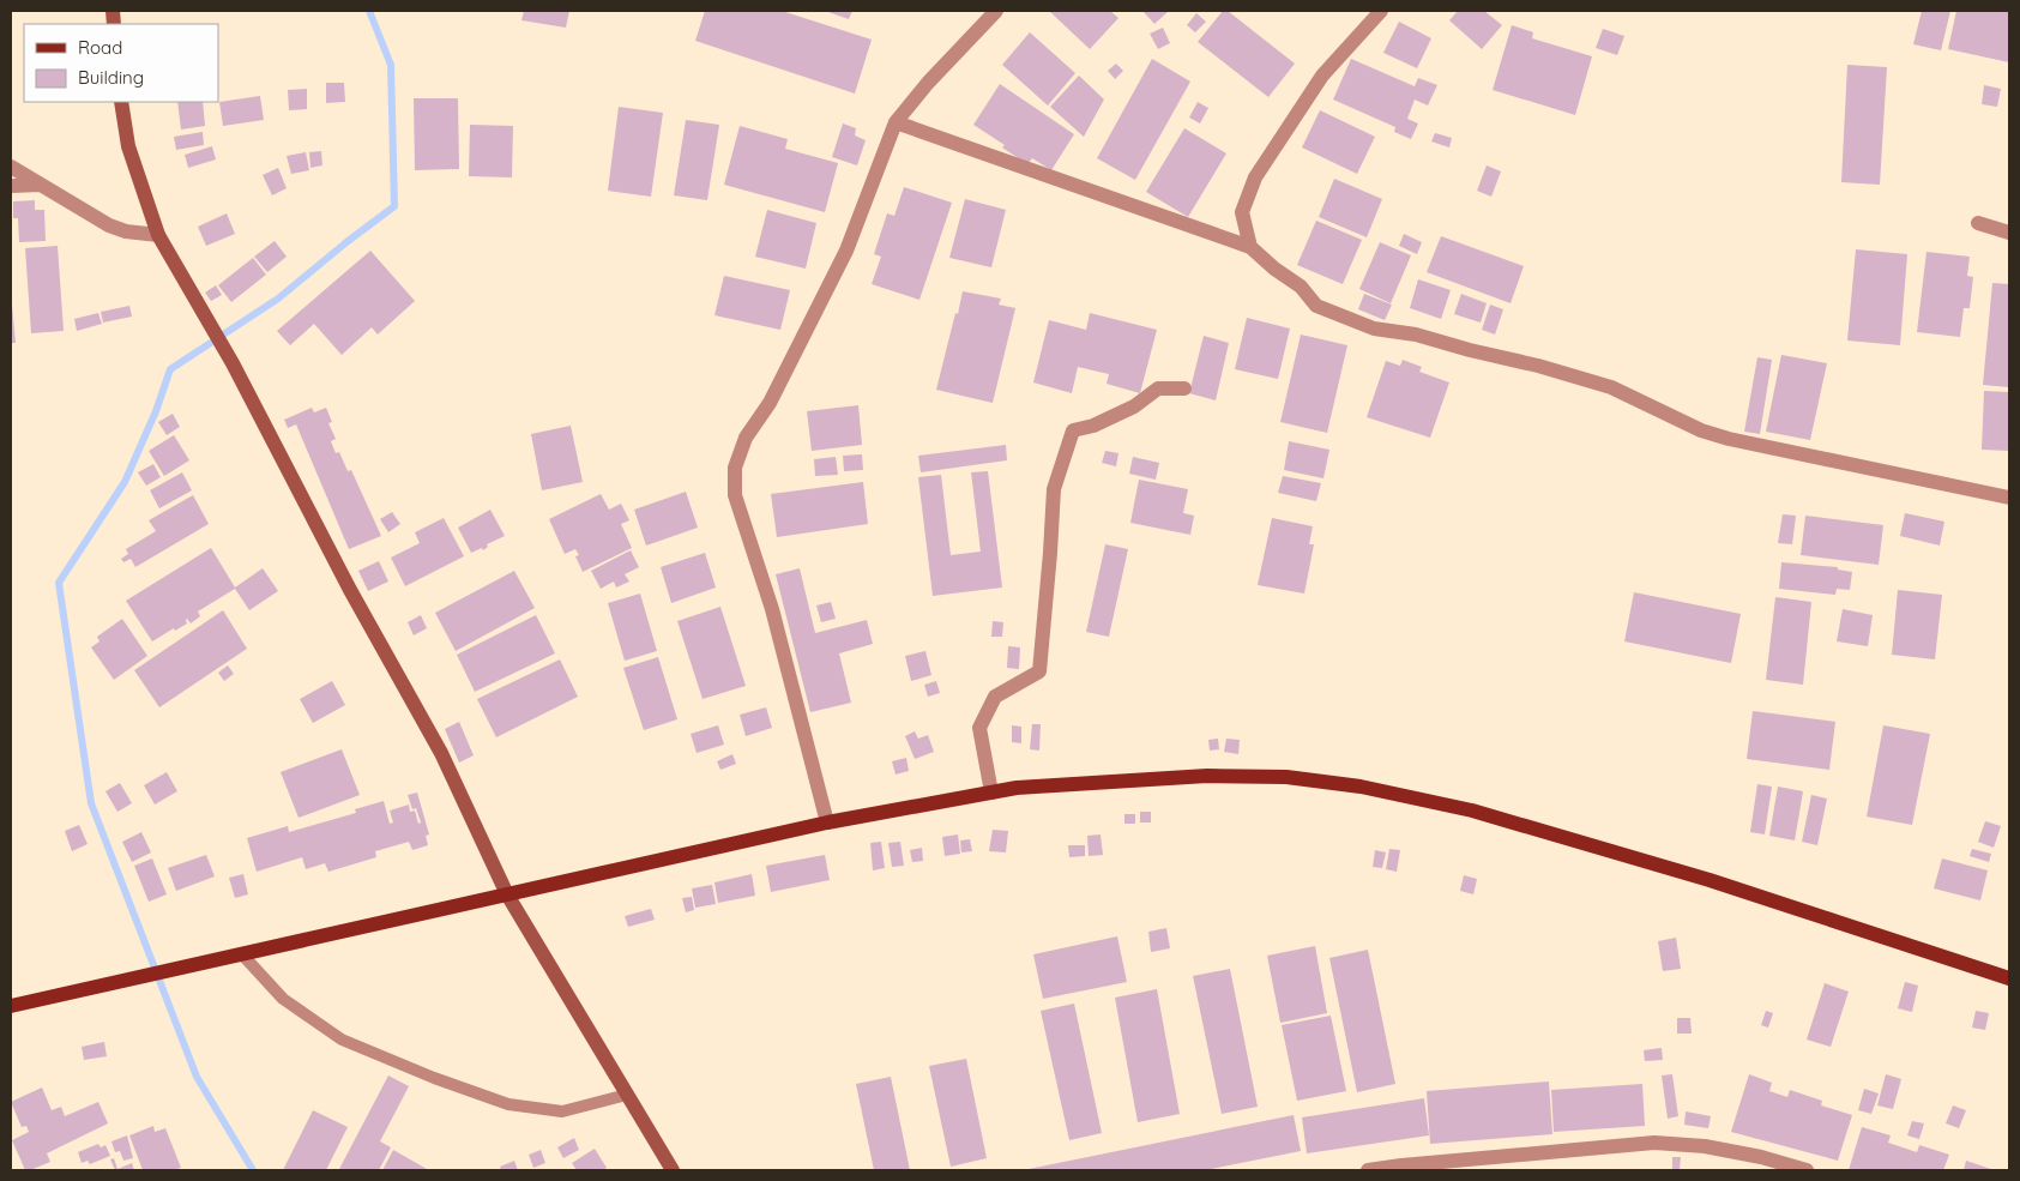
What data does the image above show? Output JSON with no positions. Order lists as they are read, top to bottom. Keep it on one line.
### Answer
{"legend":["Road","Building"]}
